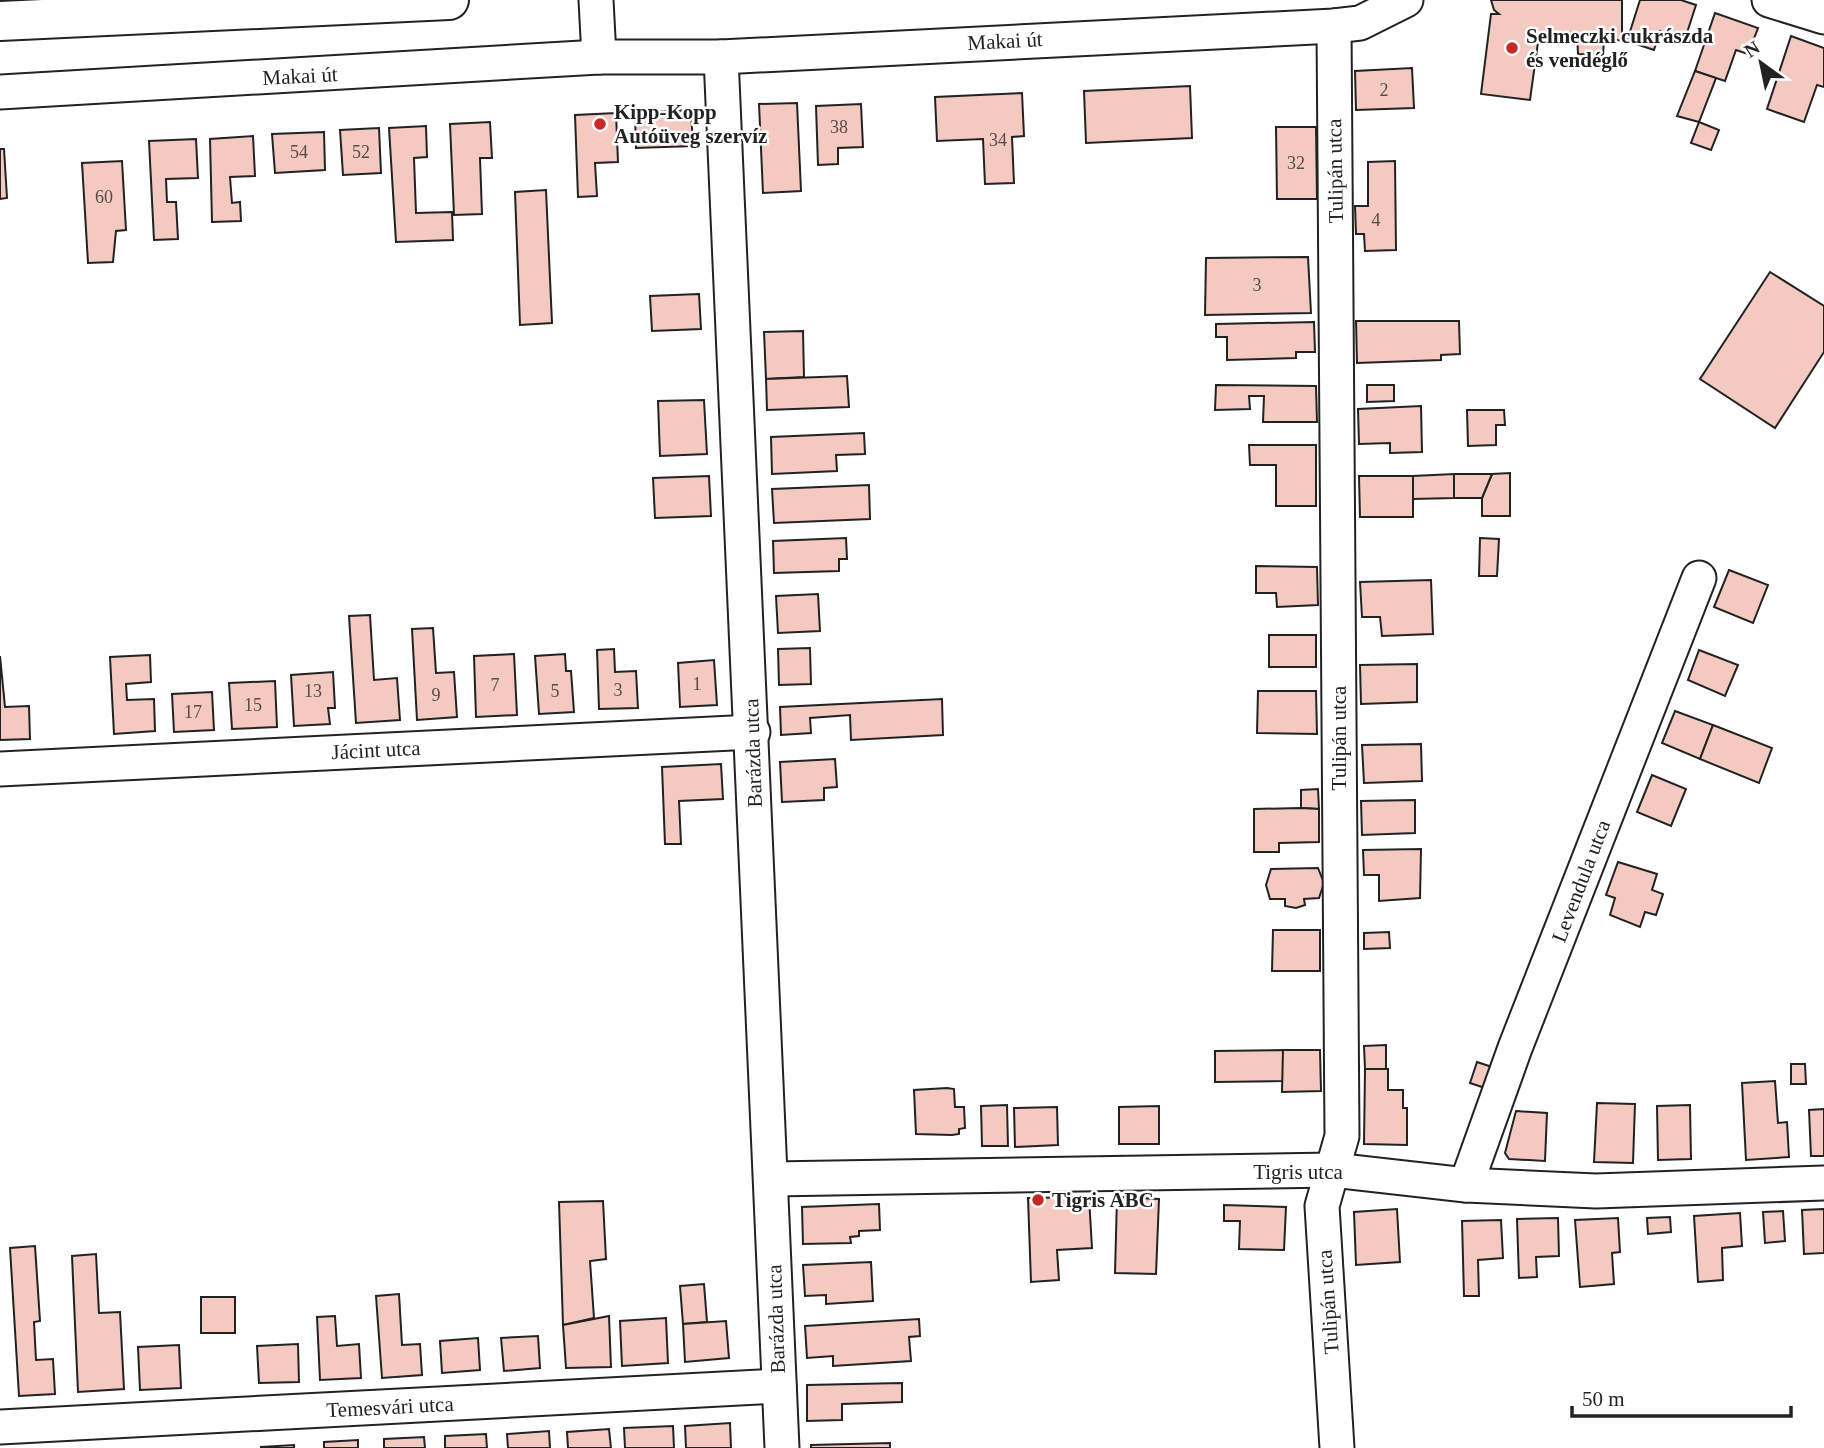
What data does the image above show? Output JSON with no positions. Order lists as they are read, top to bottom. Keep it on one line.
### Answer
{"streets":{"street":["Makai út","Tulipán utca","Jácint utca","Barázda utca","Levendula utca","Tigris utca","Temesvári utca"]},"crossings":[["Makai út","Tulipán utca"],["Makai út","Barázda utca"],["Tulipán utca","Tigris utca"],["Jácint utca","Barázda utca"],["Barázda utca","Tigris utca"],["Barázda utca","Temesvári utca"],["Levendula utca","Tigris utca"]],"places":["Selmeczki cukrászda és vendéglő","Kipp-Kopp Autóüveg szervíz","Tigris ABC"],"house_numbers":["2","38","34","54","52","32","60","4","3","1","7","3","13","5","9","15","17"],"scale_bar":"50 m","north":"top left"}
